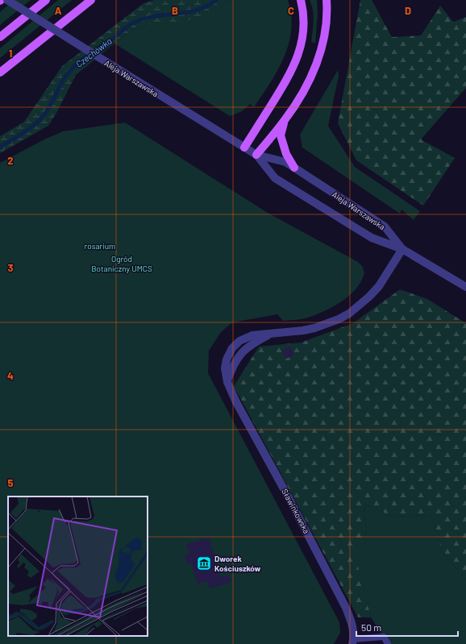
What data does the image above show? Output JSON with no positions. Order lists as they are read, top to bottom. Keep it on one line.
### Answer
{"streets":{"street":["Aleja Warszawska","Sławinkowska"]},"crossings":[["Aleja Warszawska","Sławinkowska"]],"water":["Czechówka"],"parks":["rosarium","Ogród Botaniczny UMCS"],"places":{"museum":["Dworek Kościuszków"]},"scale_bar":"50 m","grid":{"columns":["A","B","C","D"],"rows":["1","2","3","4","5"]}}
